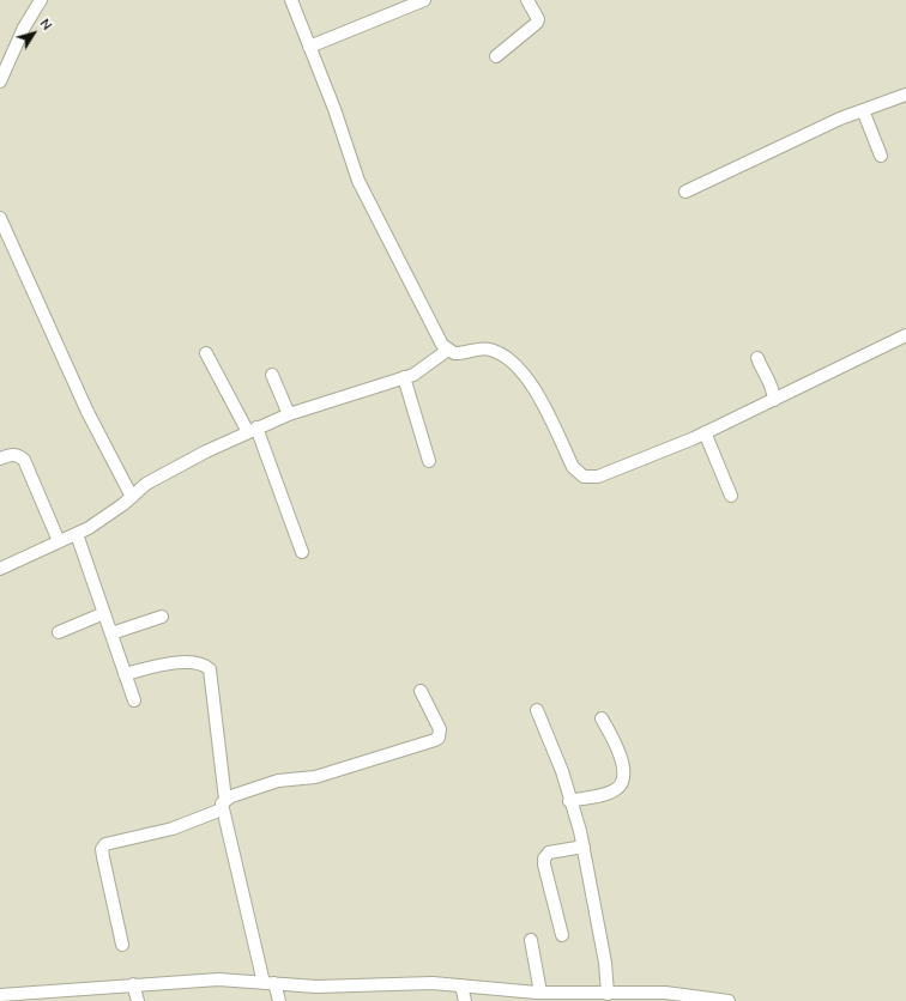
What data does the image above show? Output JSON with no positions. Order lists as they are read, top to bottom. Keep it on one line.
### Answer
{"north":"top right"}
